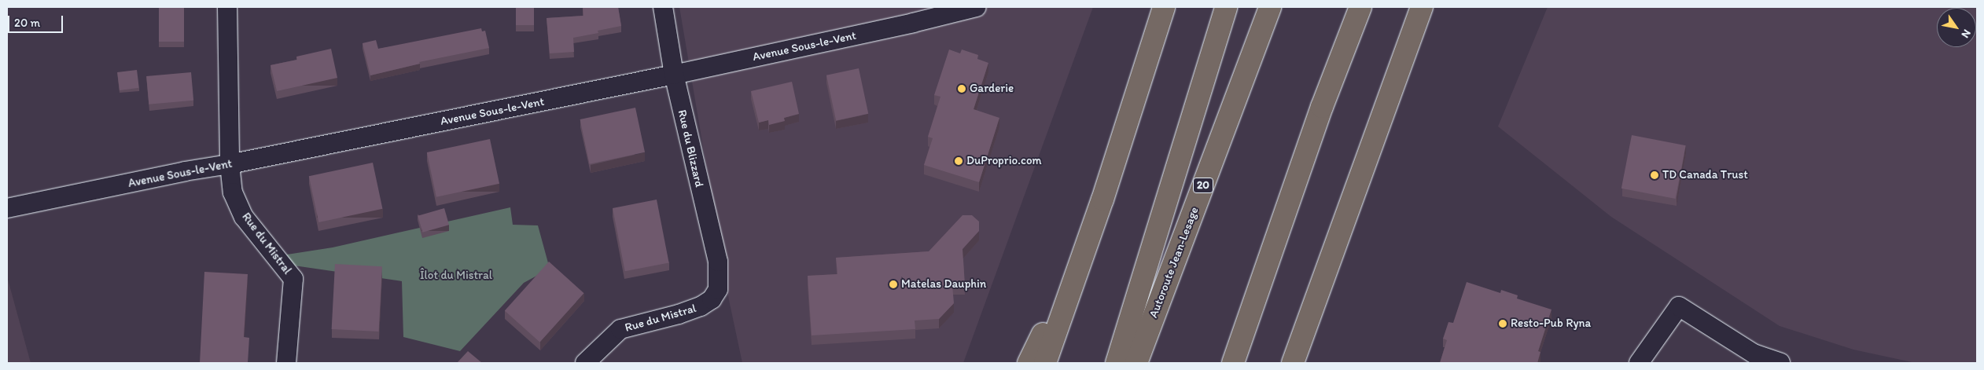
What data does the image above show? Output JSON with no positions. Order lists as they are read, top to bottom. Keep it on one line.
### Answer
{"streets":{"highway":["20","Autoroute Jean-Lesage"],"street":["Avenue Sous-le-Vent","Rue du Blizzard","Rue du Mistral"]},"crossings":[["Avenue Sous-le-Vent","Rue du Blizzard"],["Avenue Sous-le-Vent","Rue du Mistral"],["Rue du Blizzard","Rue du Mistral"]],"parks":["Îlot du Mistral"],"places":["Garderie","DuProprio.com","TD Canada Trust","Matelas Dauphin","Resto-Pub Ryna"],"scale_bar":"20 m","north":"bottom right"}
